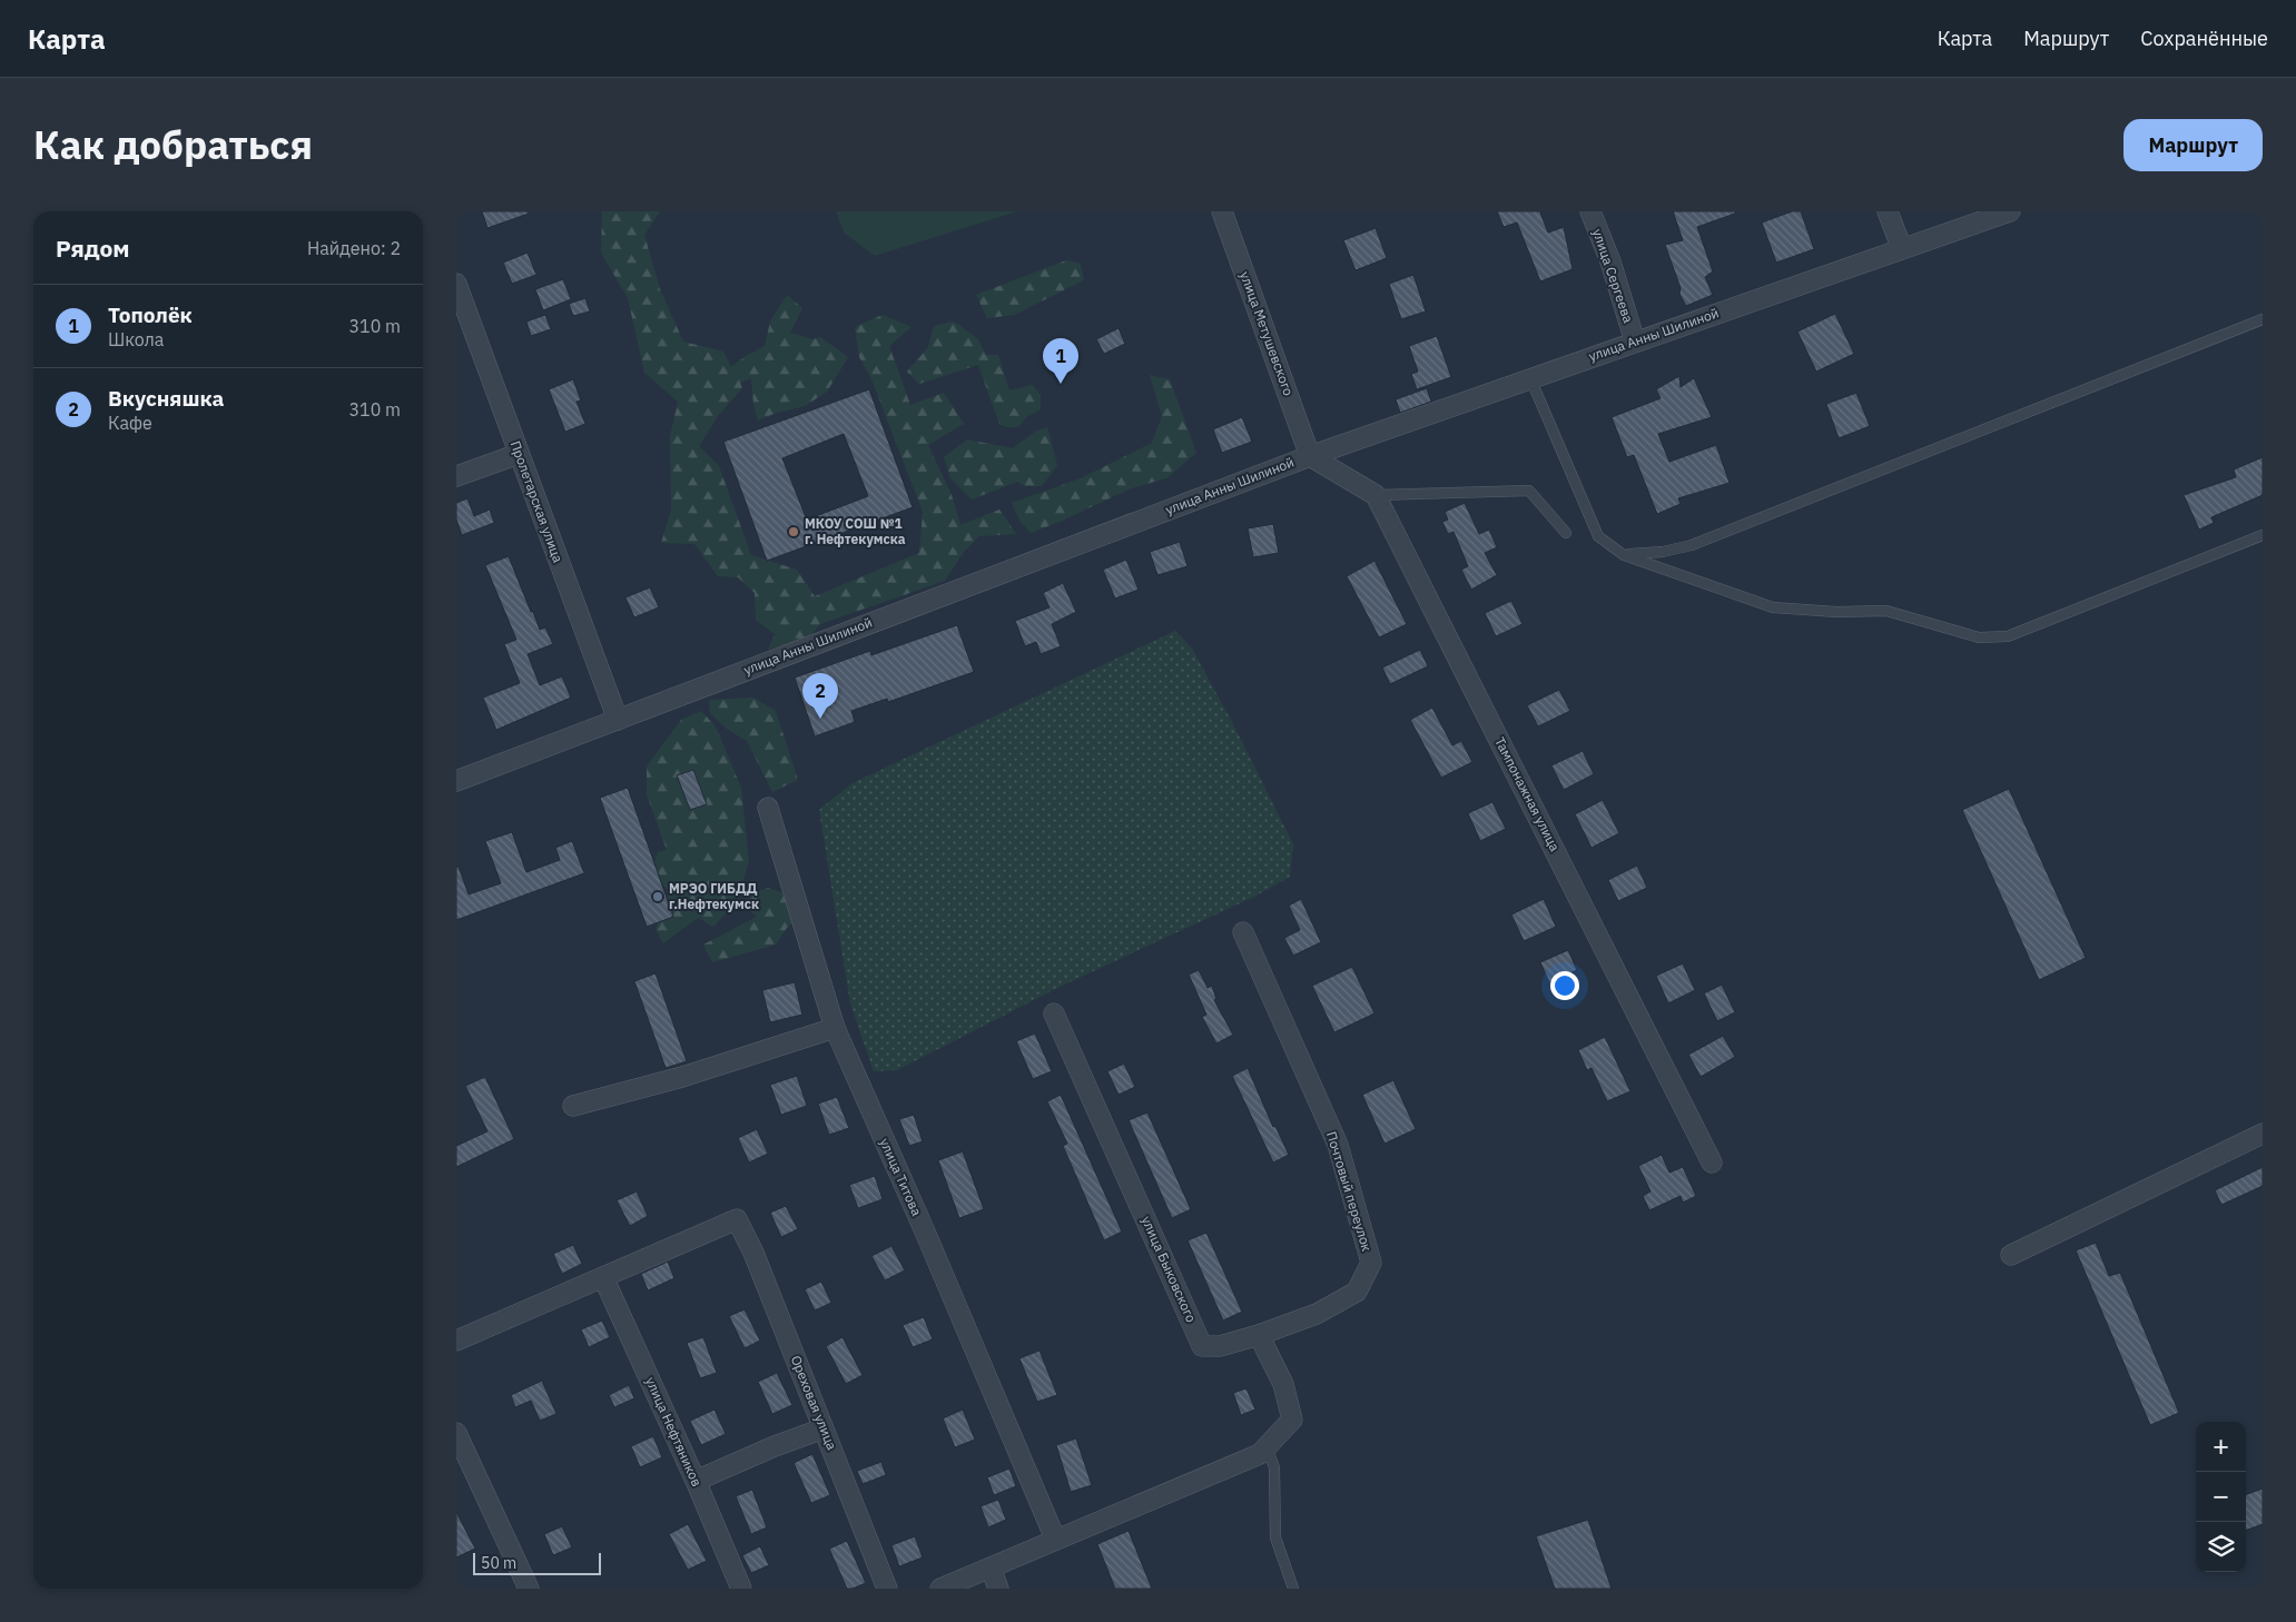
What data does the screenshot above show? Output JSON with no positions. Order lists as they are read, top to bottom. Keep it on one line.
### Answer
{"streets":{"street":["улица Сергеева","улица Метушевского","улица Анны Шилиной","Пролетарская улица","Тампонажная улица","улица Титова","Почтовый переулок","улица Быковского","Ореховая улица","улица Нефтяников"]},"crossings":[["улица Сергеева","улица Анны Шилиной"],["улица Метушевского","улица Анны Шилиной"],["улица Анны Шилиной","Пролетарская улица"],["Почтовый переулок","улица Быковского"],["Ореховая улица","улица Нефтяников"]],"places":["МКОУ СОШ №1 г. Нефтекумска","МРЭО ГИБДД г.Нефтекумск"],"scale_bar":"50 m","page":{"header":"Карта","nav":["Карта","Маршрут","Сохранённые"],"title":"Как добраться","buttons":"Маршрут","heading":["Рядом","Найдено: 2"],"list":[{"mark":"1","name":"Тополёк","note":"Школа","value":"310 m"},{"mark":"2","name":"Вкусняшка","note":"Кафе","value":"310 m"}],"pins":["1","2"],"map_buttons":["+","−"],"scale":"50 m"}}
